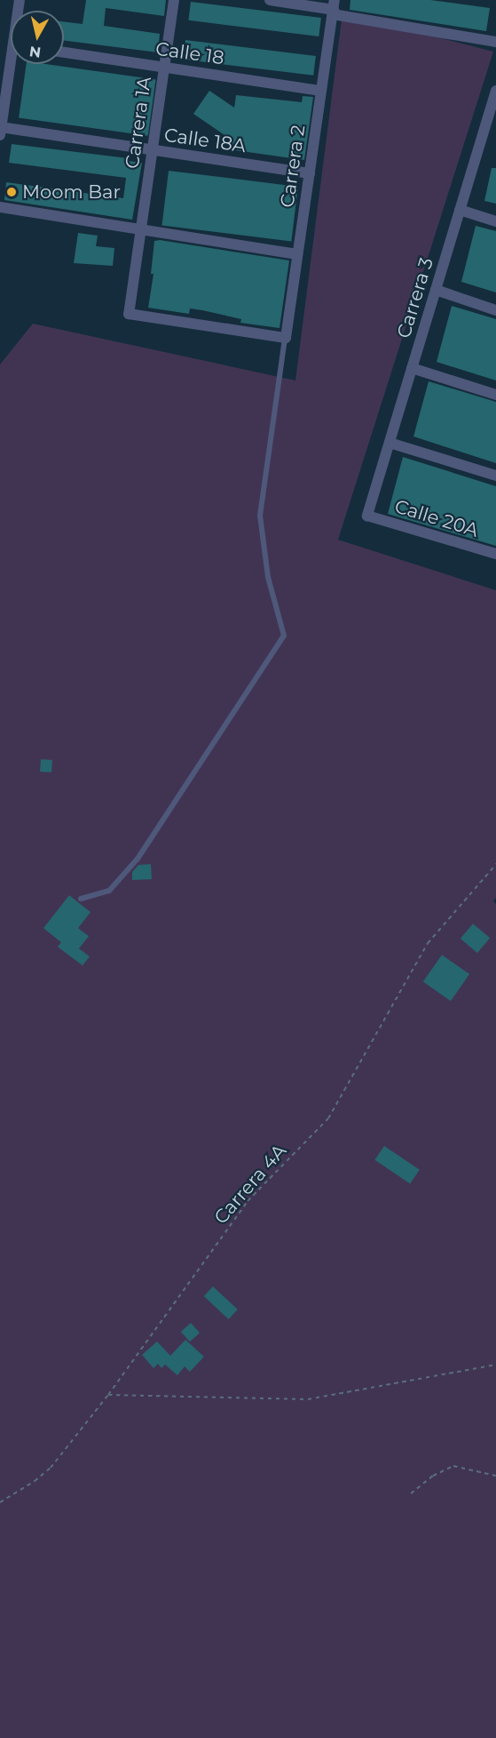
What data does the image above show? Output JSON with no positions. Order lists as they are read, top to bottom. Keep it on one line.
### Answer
{"streets":{"street":["Calle 18","Carrera 1A","Calle 18A","Carrera 2","Carrera 3","Calle 20A"],"path":["Carrera 4A"]},"crossings":[["Calle 18","Carrera 1A"],["Calle 18","Carrera 2"],["Carrera 1A","Calle 18A"],["Carrera 1A","Carrera 2"],["Calle 18A","Carrera 2"],["Carrera 3","Calle 20A"]],"places":["Moom Bar"],"north":"bottom"}
